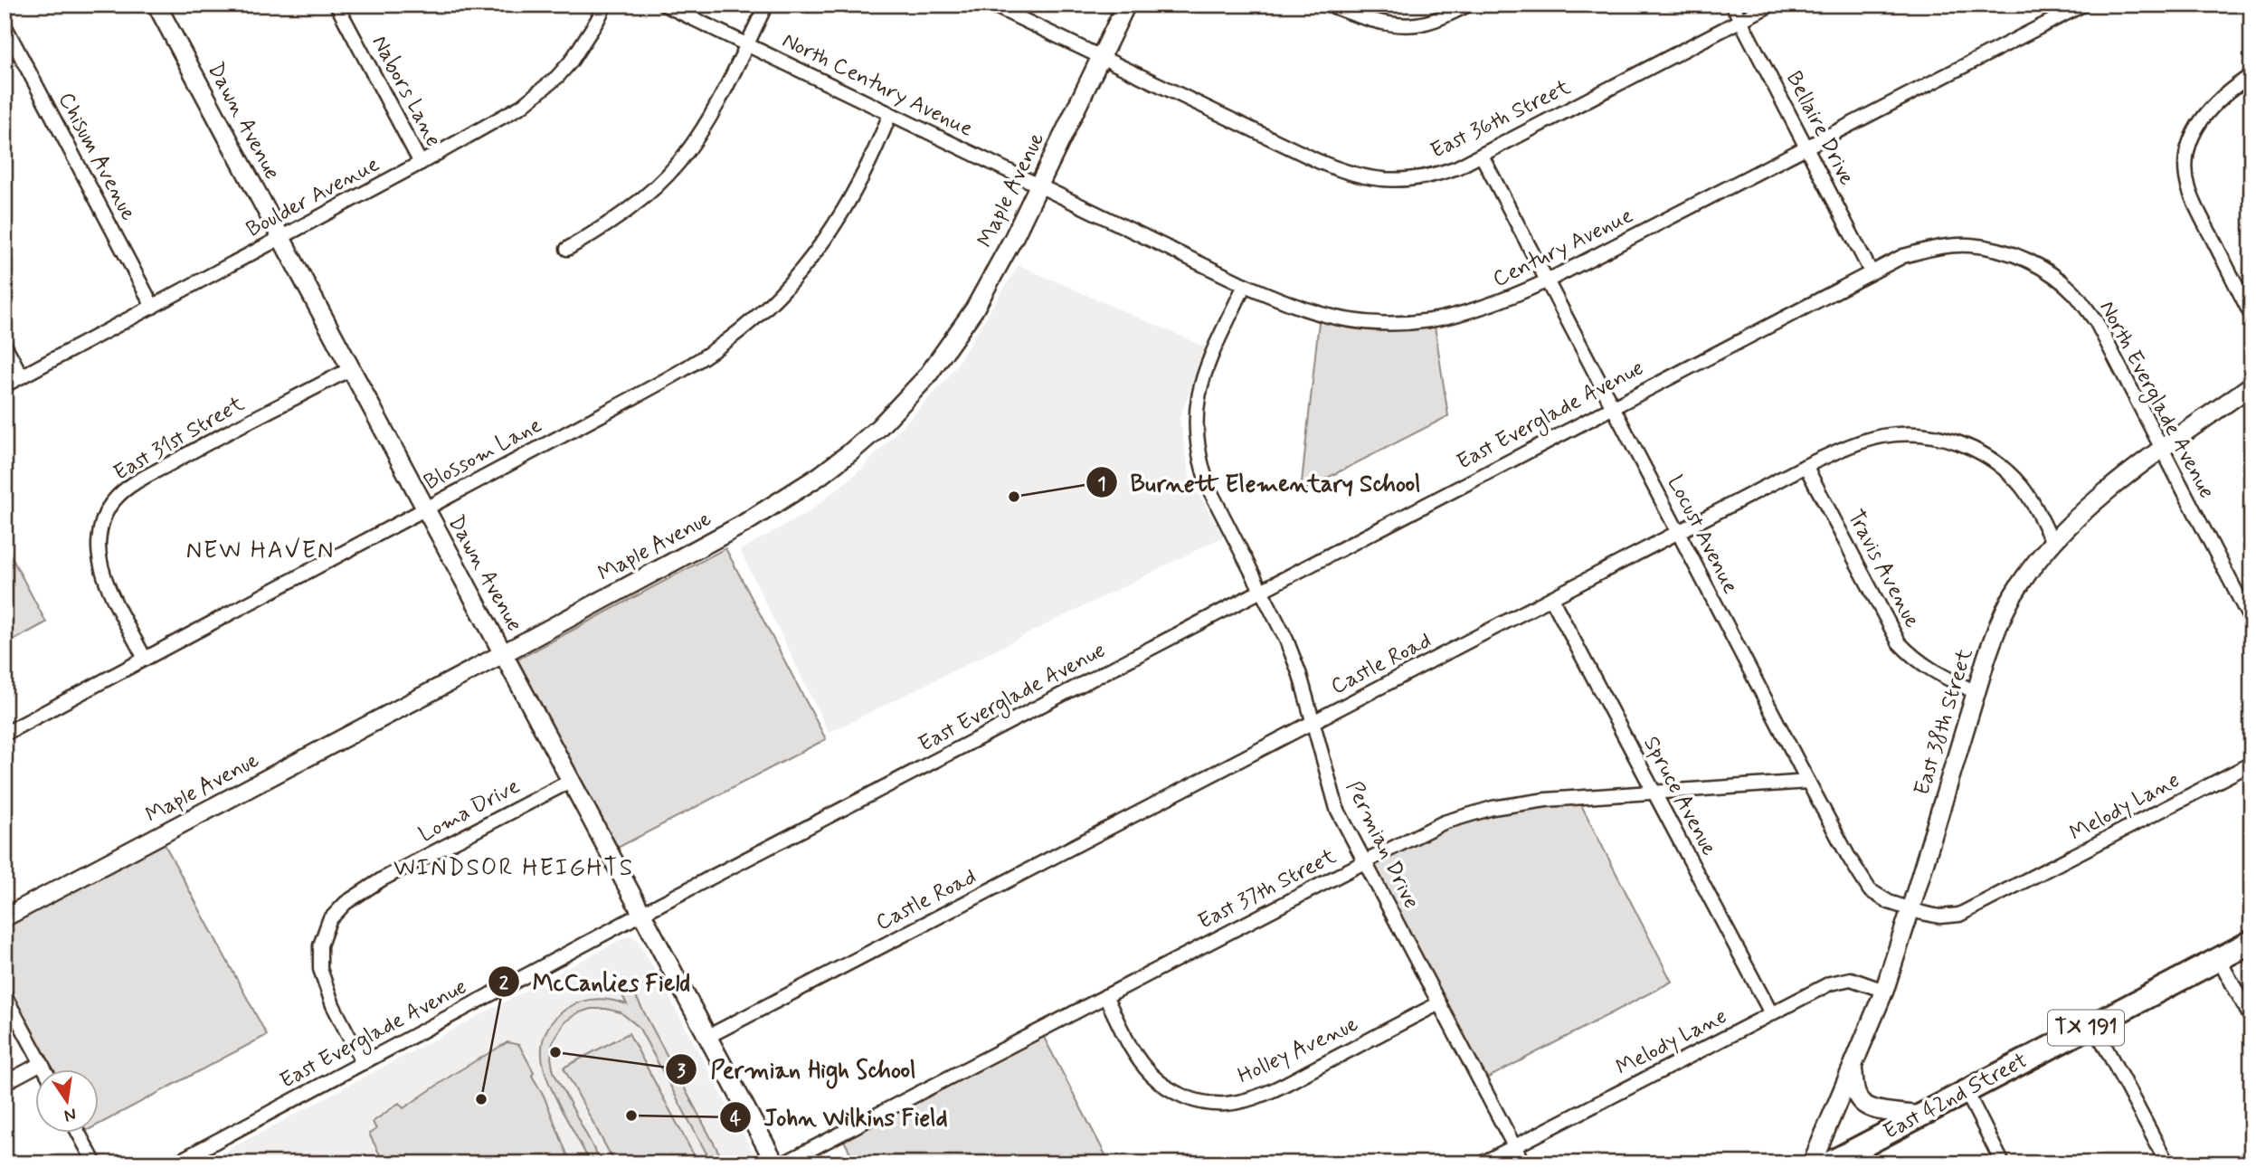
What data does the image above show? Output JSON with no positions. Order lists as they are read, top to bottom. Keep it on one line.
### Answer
{"streets":{"highway":["TX 191","East 42nd Street"],"street":["North Century Avenue","Nabors Lane","East 36th Street","Dawn Avenue","Bellaire Drive","Chisum Avenue","Maple Avenue","Boulder Avenue","Century Avenue","North Everglade Avenue","East Everglade Avenue","East 31st Street","Blossom Lane","Locust Avenue","Travis Avenue","Castle Road","East 38th Street","Spruce Avenue","Melody Lane","Loma Drive","Permian Drive","East 37th Street","Holley Avenue"]},"crossings":[["North Century Avenue","Maple Avenue"],["North Century Avenue","Century Avenue"],["North Century Avenue","Blossom Lane"],["Nabors Lane","Boulder Avenue"],["East 36th Street","Bellaire Drive"],["East 36th Street","Maple Avenue"],["East 36th Street","Locust Avenue"],["Dawn Avenue","Maple Avenue"],["Dawn Avenue","Boulder Avenue"],["Dawn Avenue","East Everglade Avenue"],["Dawn Avenue","East 31st Street"],["Dawn Avenue","Blossom Lane"],["Dawn Avenue","Castle Road"],["Dawn Avenue","Loma Drive"],["Bellaire Drive","Century Avenue"],["Bellaire Drive","North Everglade Avenue"],["Bellaire Drive","East Everglade Avenue"],["Chisum Avenue","Boulder Avenue"],["Maple Avenue","Century Avenue"],["Century Avenue","Locust Avenue"],["Century Avenue","Permian Drive"],["North Everglade Avenue","East Everglade Avenue"],["North Everglade Avenue","East 38th Street"],["East Everglade Avenue","Locust Avenue"],["East Everglade Avenue","Loma Drive"],["East Everglade Avenue","Permian Drive"],["East 31st Street","Blossom Lane"],["Locust Avenue","Castle Road"],["Locust Avenue","East 38th Street"],["Locust Avenue","Melody Lane"],["Locust Avenue","East 37th Street"],["Travis Avenue","Castle Road"],["Travis Avenue","East 38th Street"],["Castle Road","East 38th Street"],["Castle Road","Spruce Avenue"],["Castle Road","Permian Drive"],["East 38th Street","Melody Lane"],["Spruce Avenue","Melody Lane"],["Spruce Avenue","East 37th Street"],["Melody Lane","Permian Drive"],["Permian Drive","East 37th Street"],["Permian Drive","Holley Avenue"],["East 37th Street","Holley Avenue"]],"districts":["NEW HAVEN","WINDSOR HEIGHTS"],"places":["Burnett Elementary School","Permian High School","McCanlies Field","John Wilkins Field"],"north":"bottom"}
